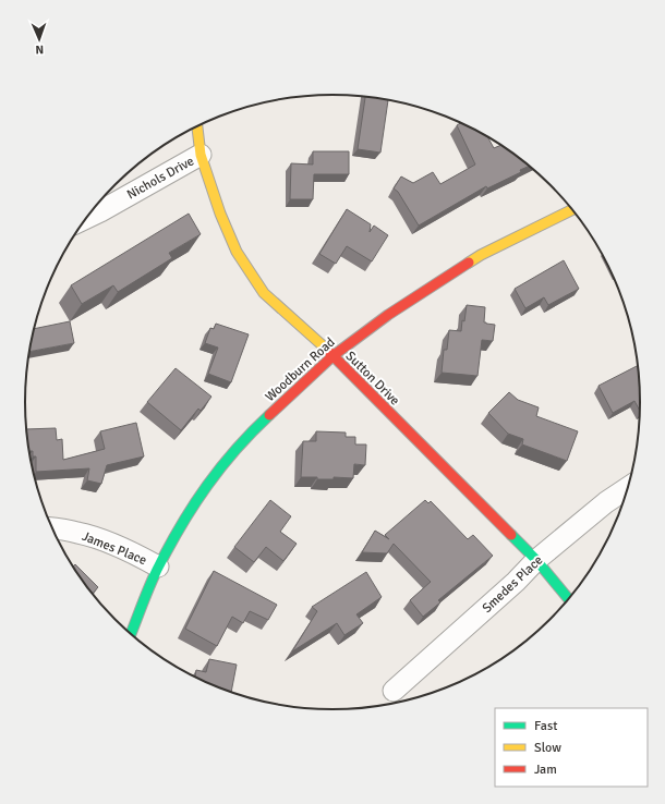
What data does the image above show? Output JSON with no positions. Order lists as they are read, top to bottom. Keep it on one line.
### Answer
{"streets":{"street":["Nichols Drive","Woodburn Road","Sutton Drive","James Place","Smedes Place"]},"crossings":[["Nichols Drive","Sutton Drive"],["Woodburn Road","Sutton Drive"],["Woodburn Road","James Place"],["Sutton Drive","Smedes Place"]],"legend":["Fast","Slow","Jam"],"north":"bottom"}
